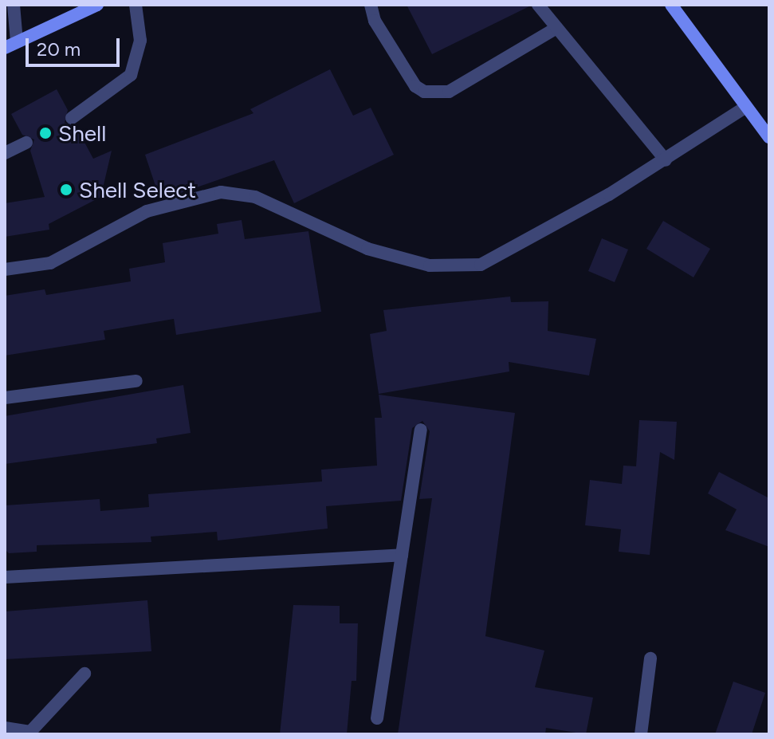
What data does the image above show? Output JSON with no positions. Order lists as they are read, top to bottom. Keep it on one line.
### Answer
{"places":["Shell","Shell Select"],"scale_bar":"20 m"}
